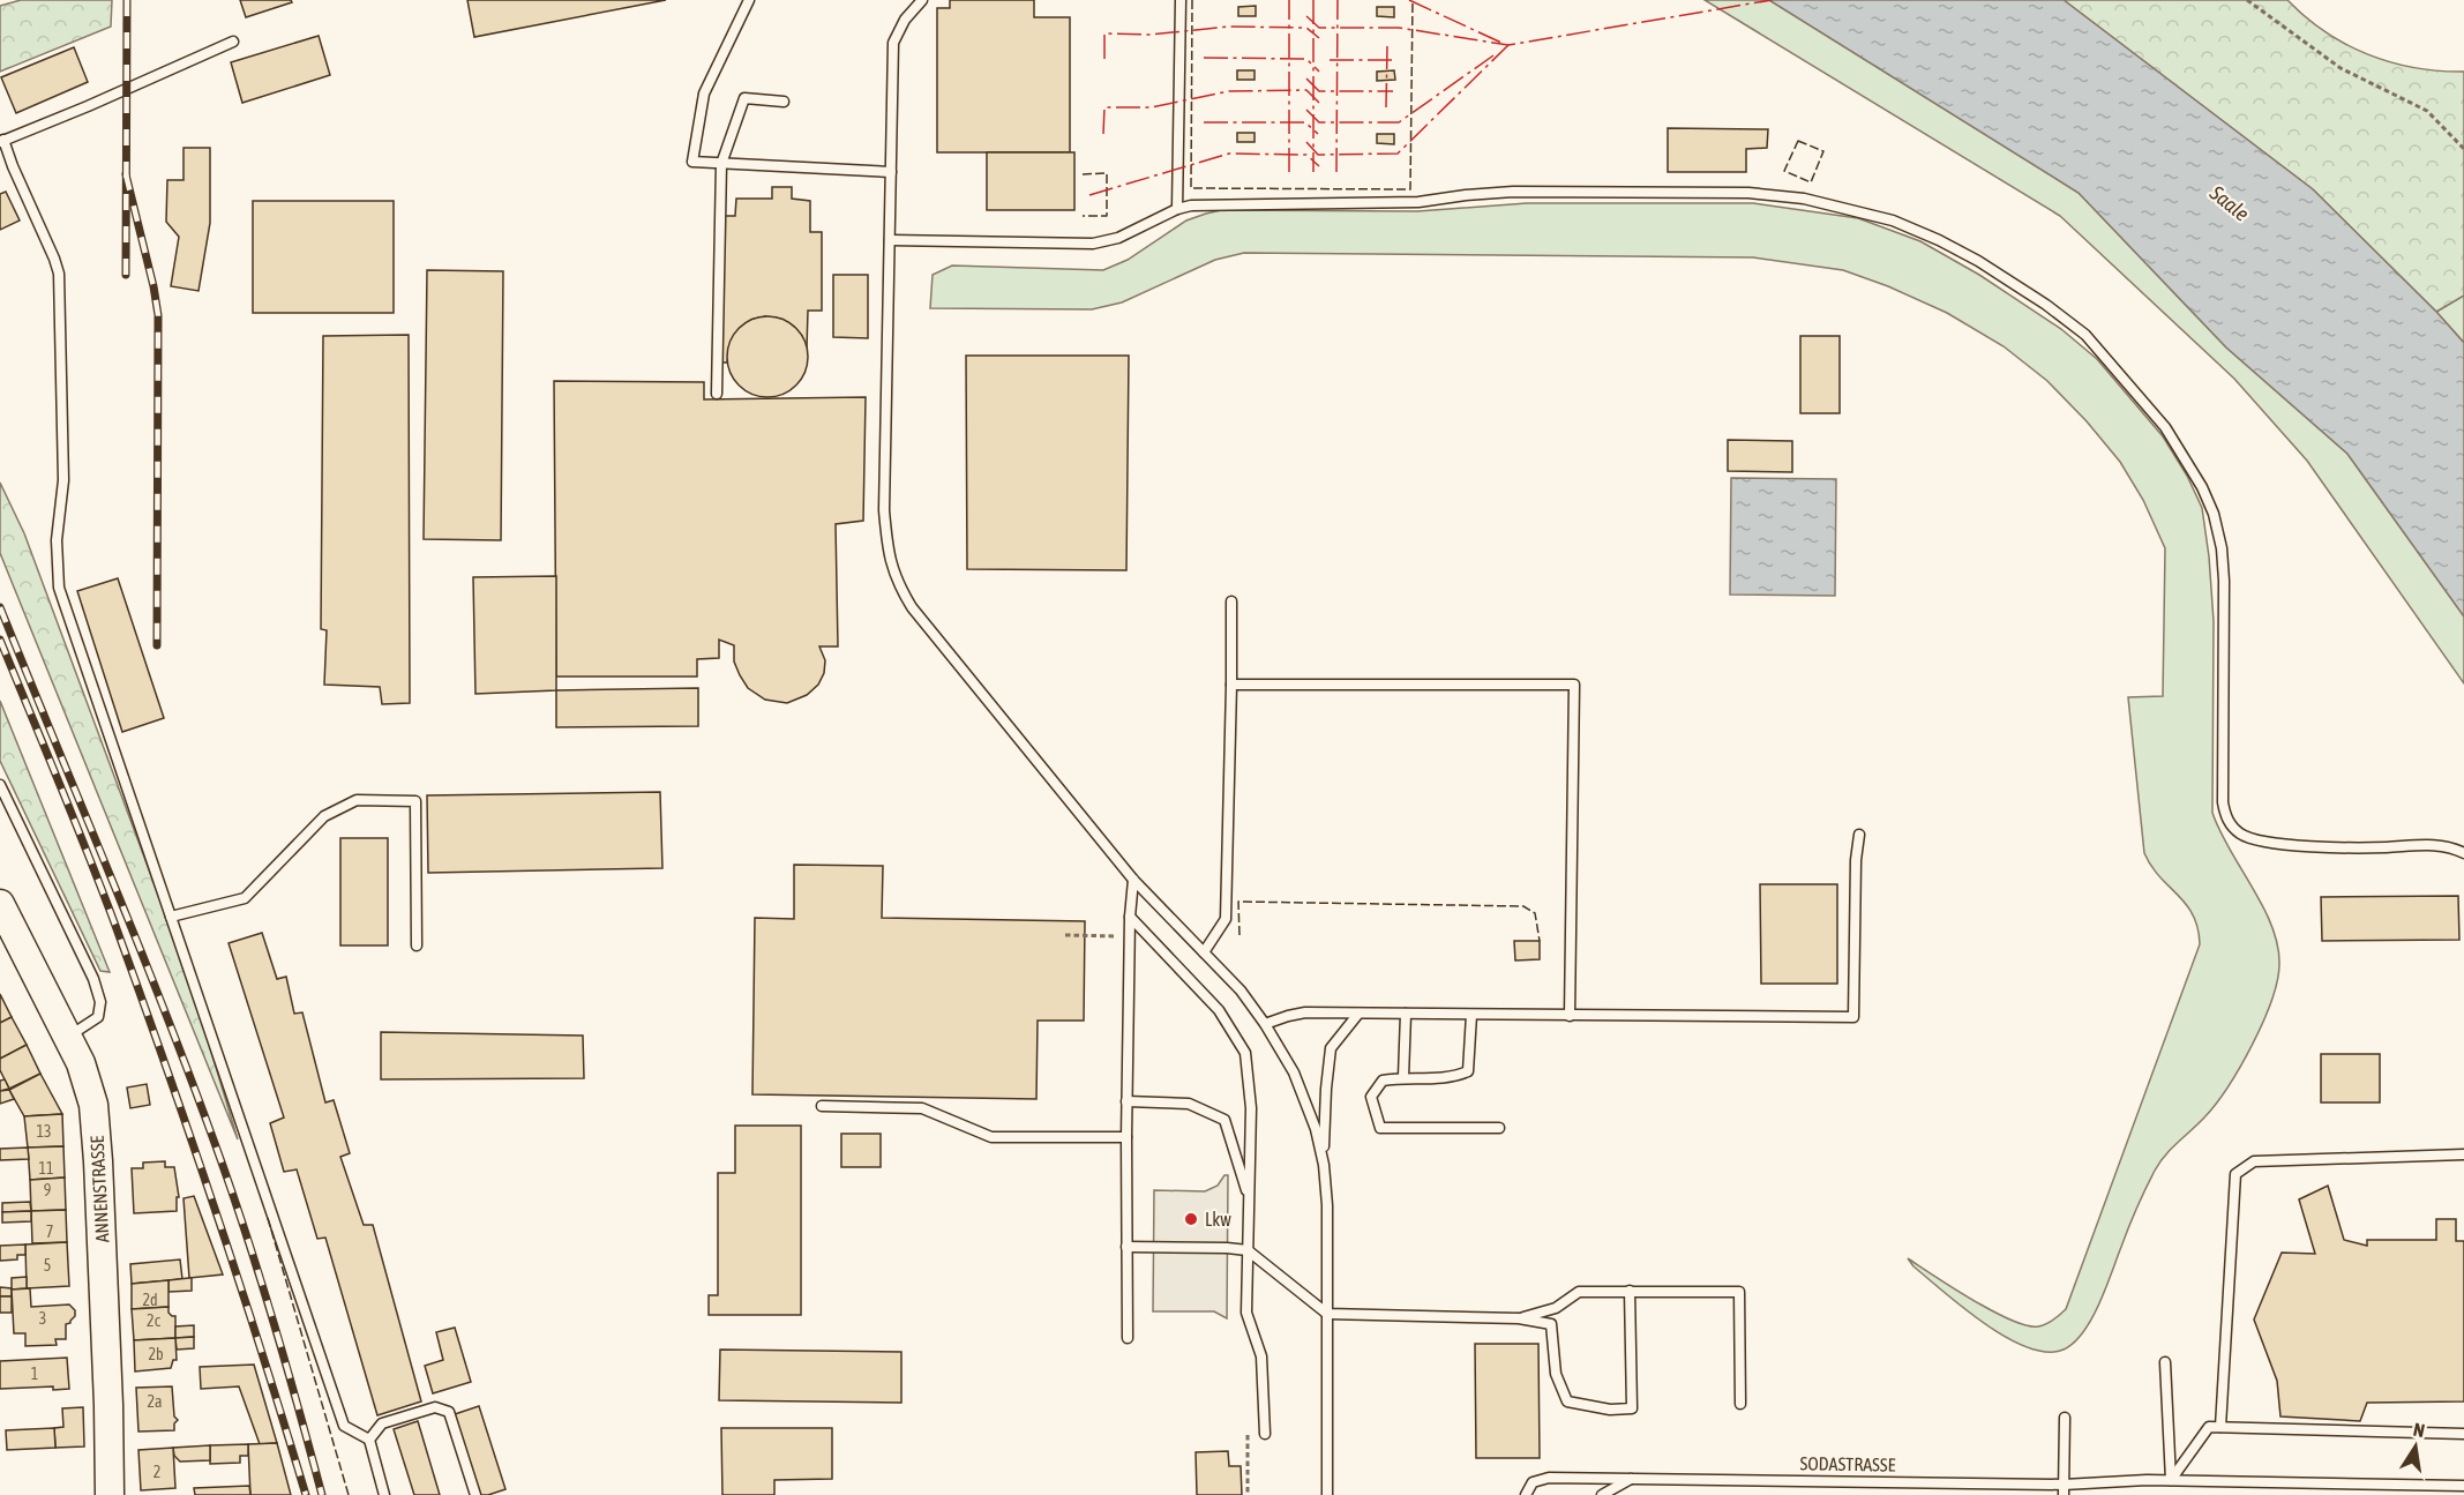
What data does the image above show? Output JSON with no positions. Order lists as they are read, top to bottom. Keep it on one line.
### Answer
{"streets":{"main road":["ANNENSTRASSE"],"lane":["SODASTRASSE"]},"water":["Saale"],"places":["Lkw"],"house_numbers":["13","11","9","7","5","2d","3","2c","2b","1","2a","2"],"north":"top"}
